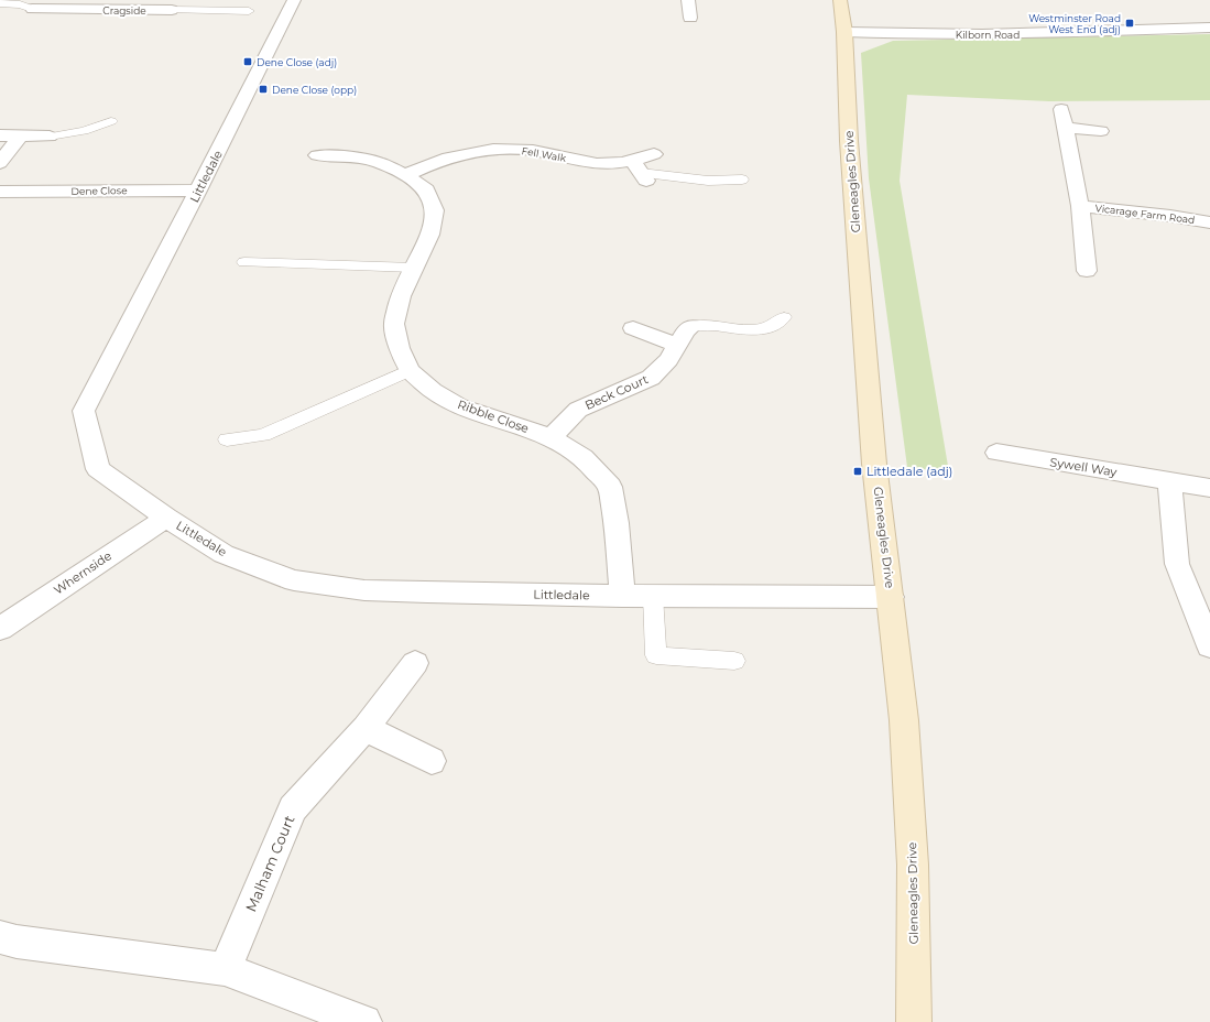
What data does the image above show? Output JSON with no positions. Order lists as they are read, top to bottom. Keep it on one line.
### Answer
{"streets":{"street":["Cragside","Kilborn Road","Fell Walk","Littledale","Gleneagles Drive","Dene Close","Vicarage Farm Road","Beck Court","Ribble Close","Sywell Way","Whernside","Malham Court"]},"crossings":[["Kilborn Road","Gleneagles Drive"],["Fell Walk","Ribble Close"],["Littledale","Gleneagles Drive"],["Littledale","Dene Close"],["Littledale","Ribble Close"],["Littledale","Whernside"],["Beck Court","Ribble Close"]],"places":{"transit":["Westminster Road West End (adj)","Dene Close (adj)","Dene Close (opp)","Littledale (adj)"]}}
